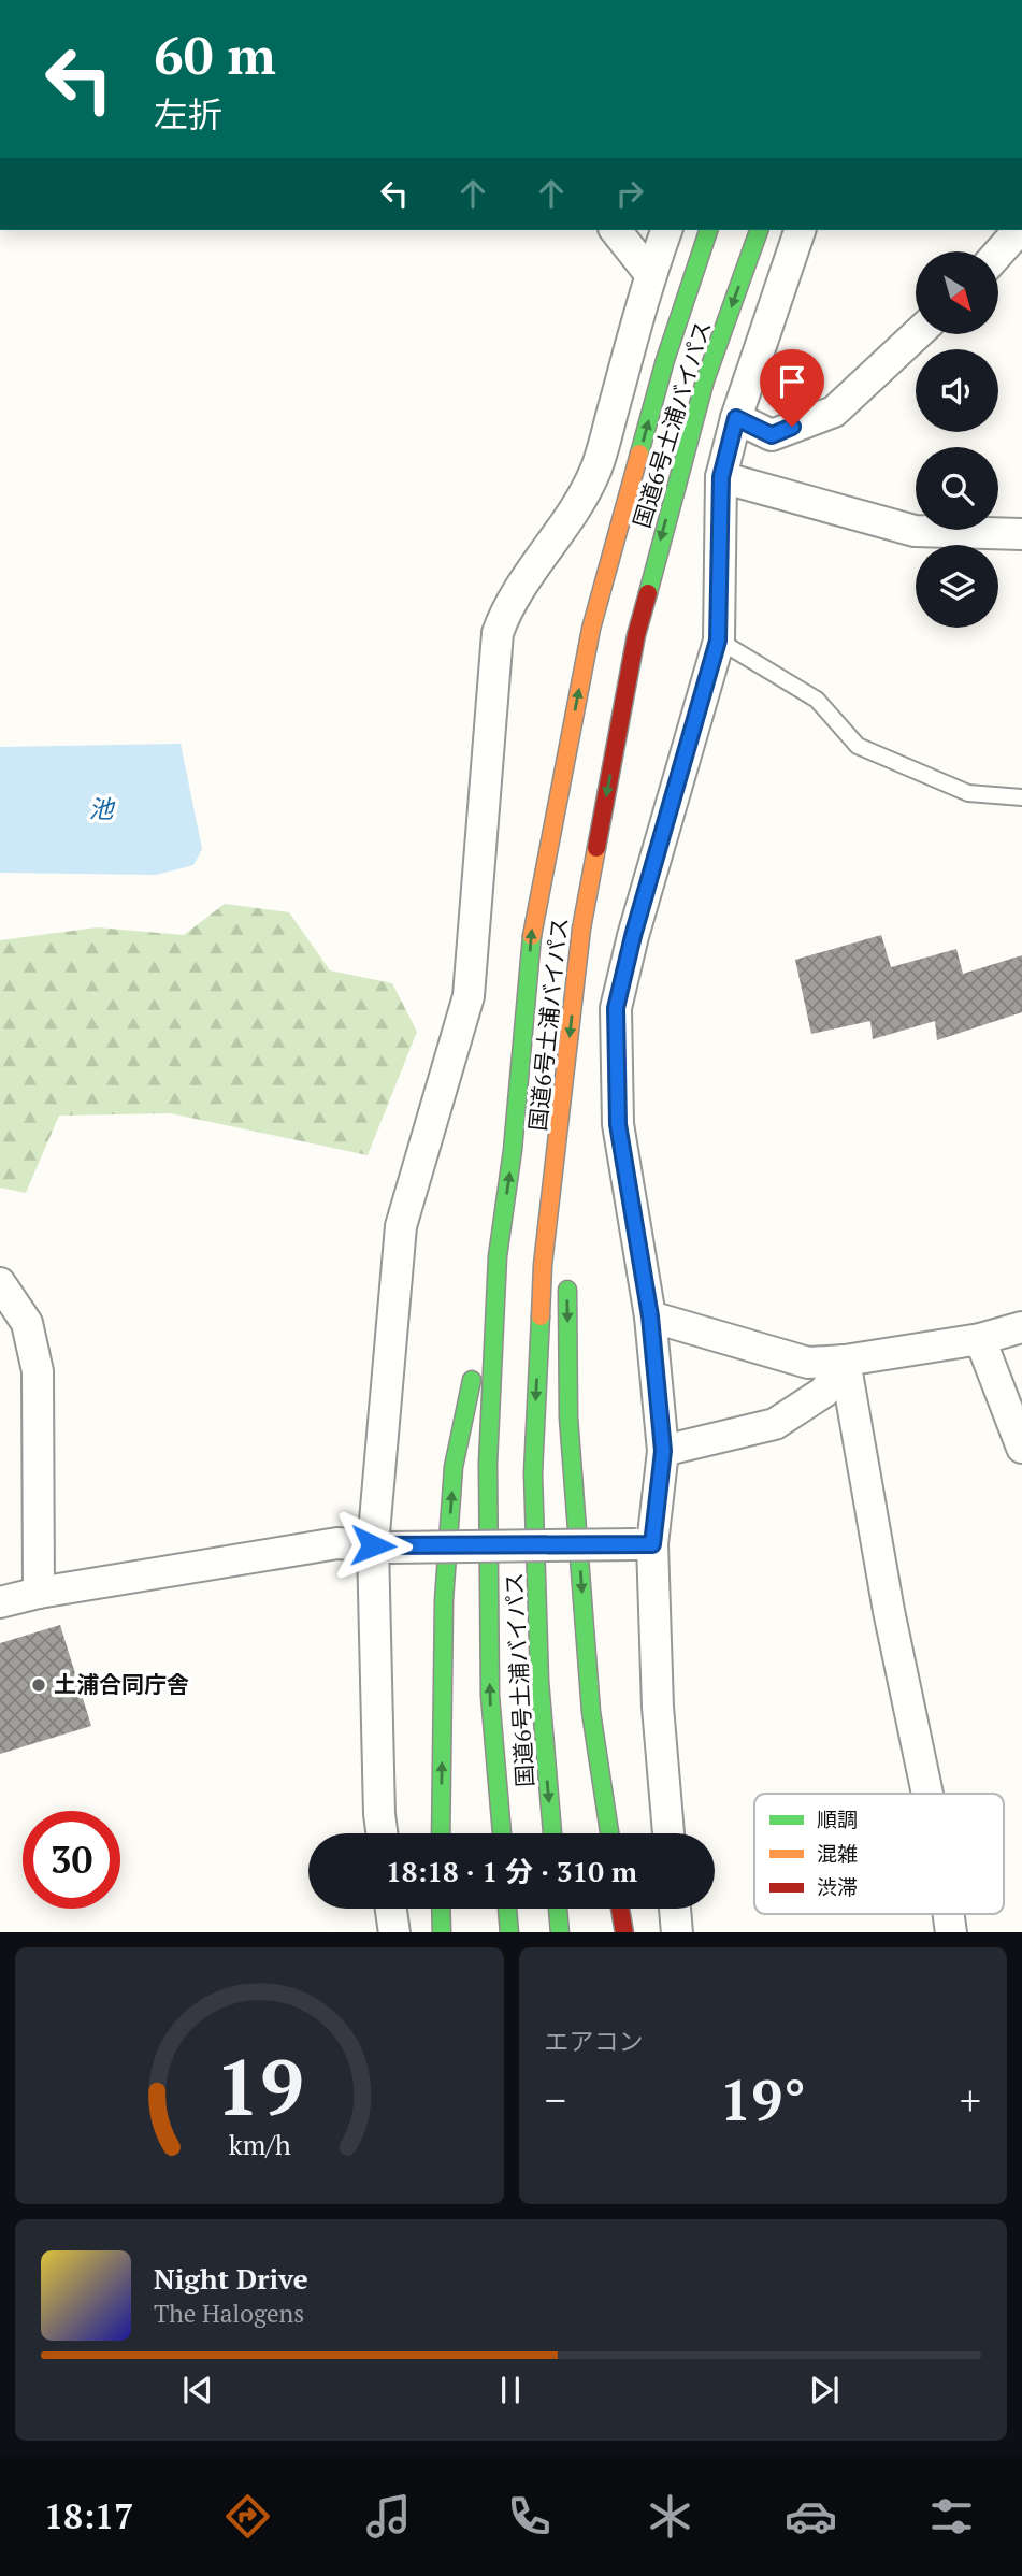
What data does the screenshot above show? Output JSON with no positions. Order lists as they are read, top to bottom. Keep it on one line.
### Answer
{"streets":{"highway":["国道6号土浦バイパス"]},"water":["池"],"places":["土浦合同庁舎"],"legend":["順調","混雑","渋滞"],"north":"bottom right","page":{"turn":["60 m","左折"],"limit":"30","trip":"18:18 · 1 分 · 310 m","tile":"エアコン","heat":["−","19°","+"],"song":["Night Drive","The Halogens"],"tabs":"18:17","gauge":["19","km/h"]}}
